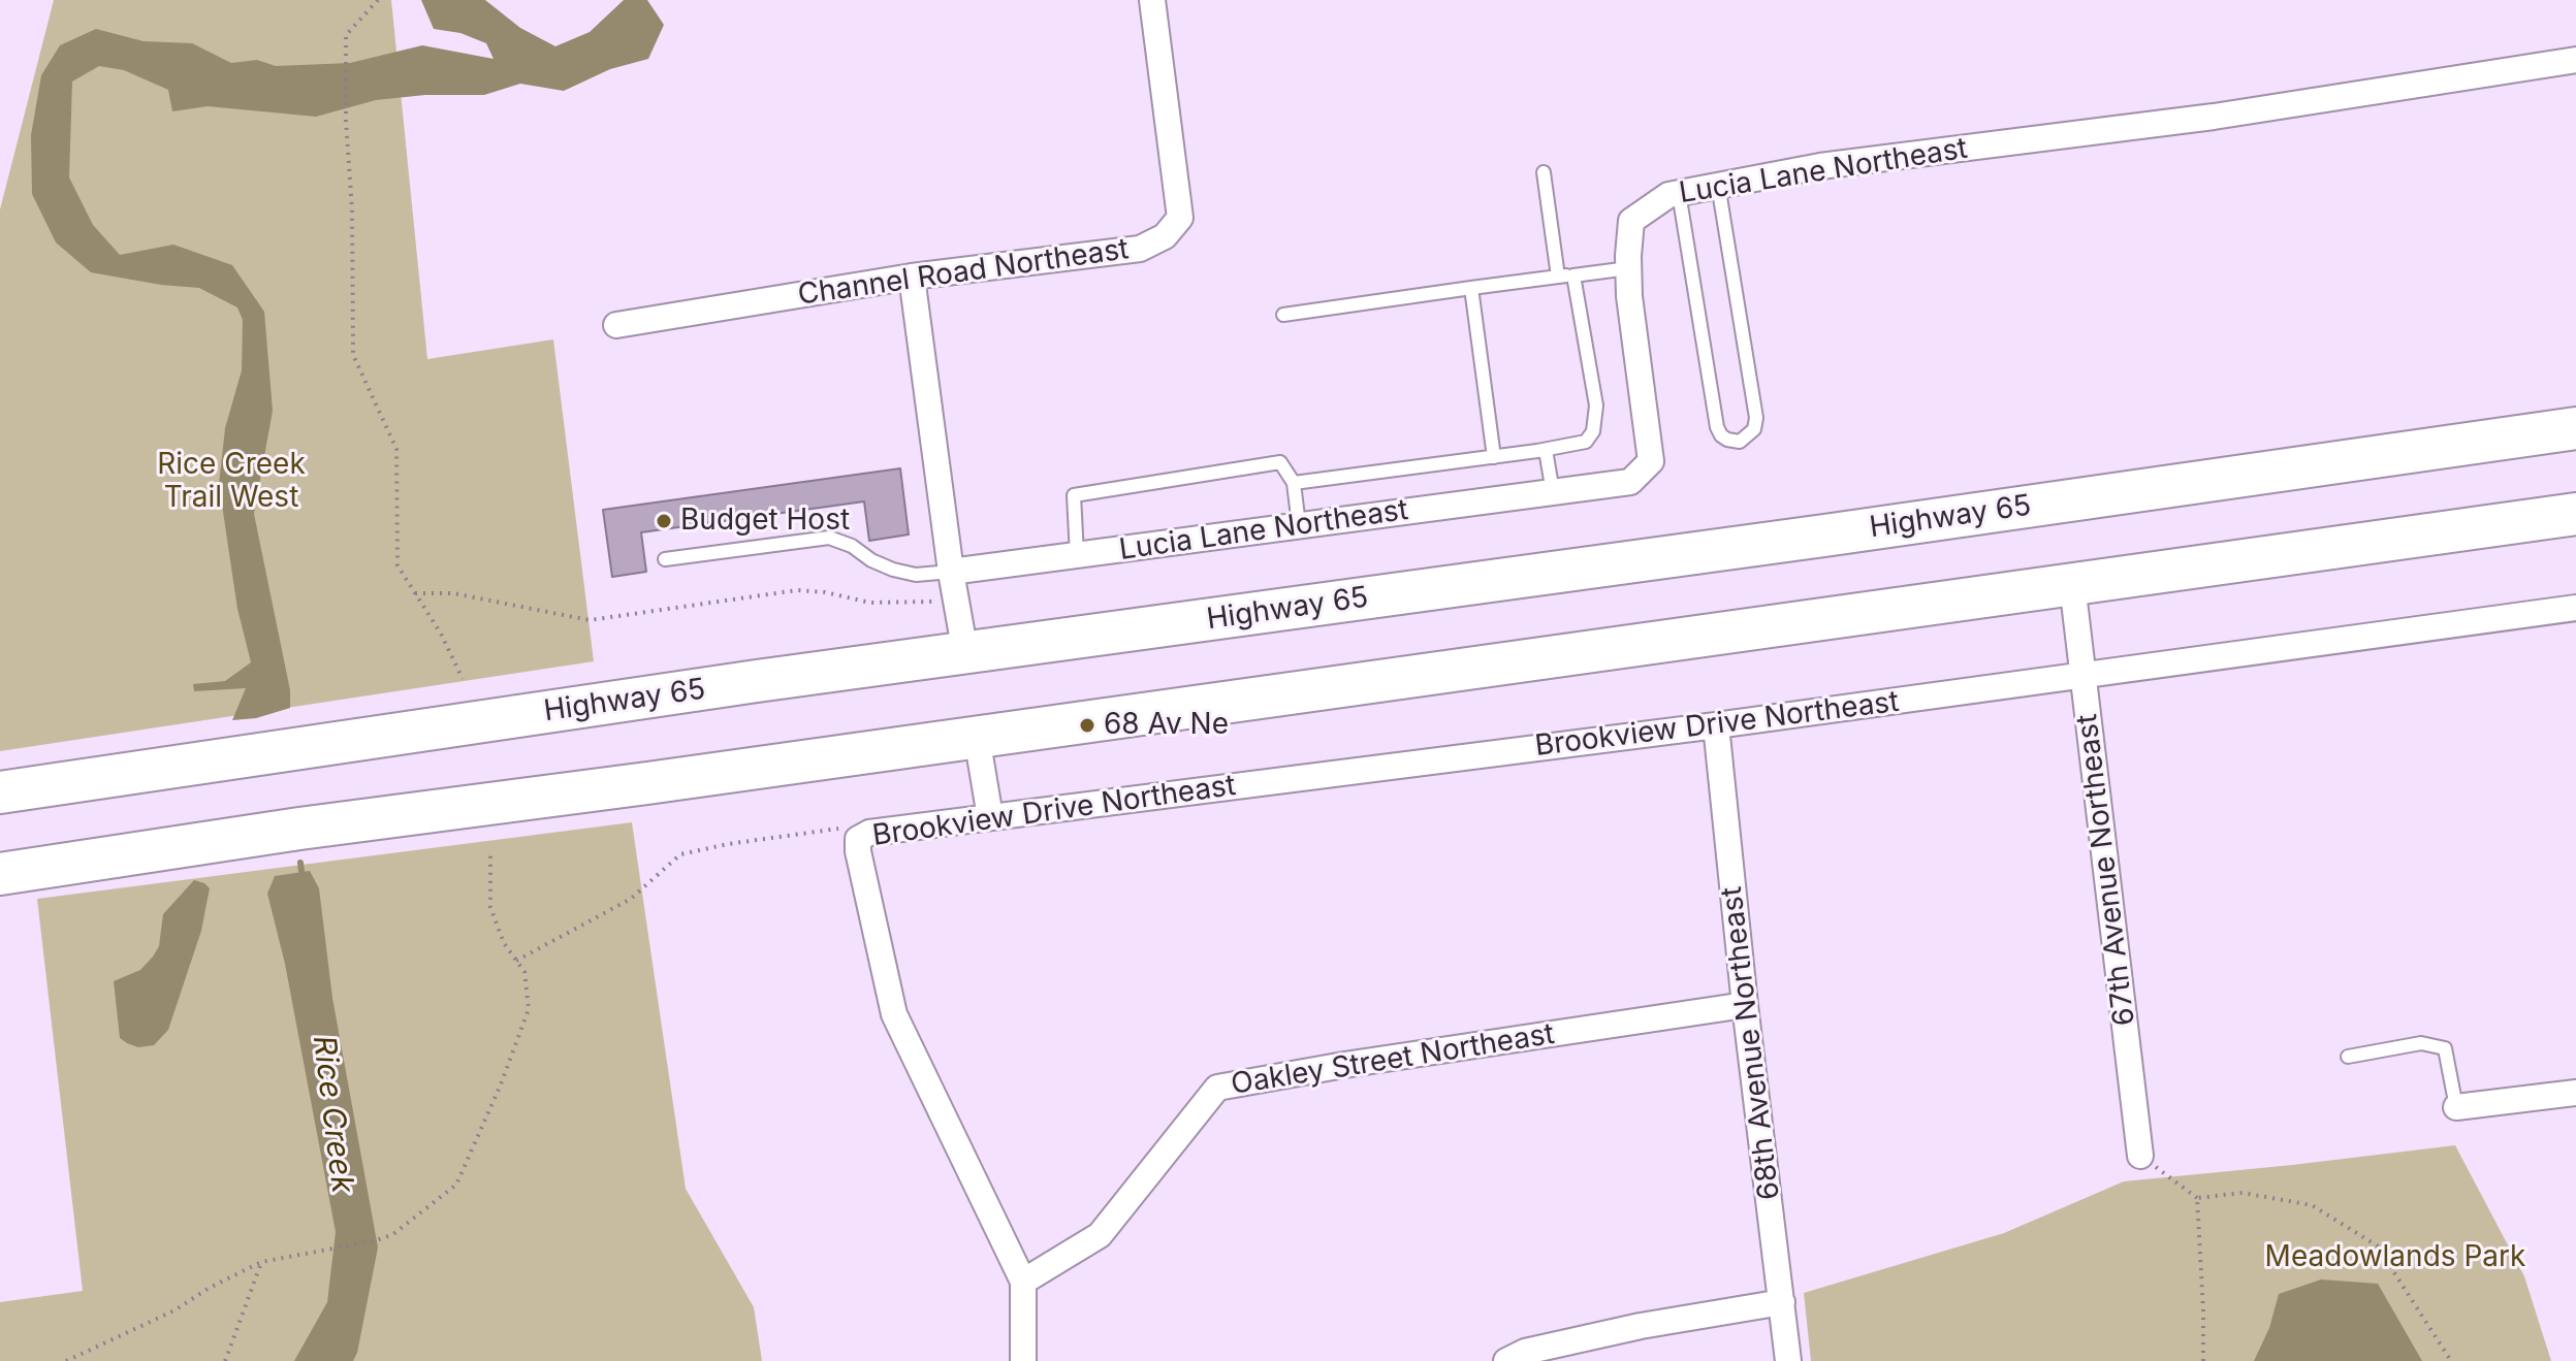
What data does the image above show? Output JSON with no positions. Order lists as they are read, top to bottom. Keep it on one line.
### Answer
{"streets":{"highway":["Highway 65"],"street":["Lucia Lane Northeast","Channel Road Northeast","Brookview Drive Northeast","67th Avenue Northeast","68th Avenue Northeast","Oakley Street Northeast"]},"crossings":[["Brookview Drive Northeast","67th Avenue Northeast"],["Brookview Drive Northeast","68th Avenue Northeast"],["68th Avenue Northeast","Oakley Street Northeast"]],"water":["Rice Creek"],"parks":["Rice Creek Trail West","Meadowlands Park"],"places":["Budget Host","68 Av Ne"]}
